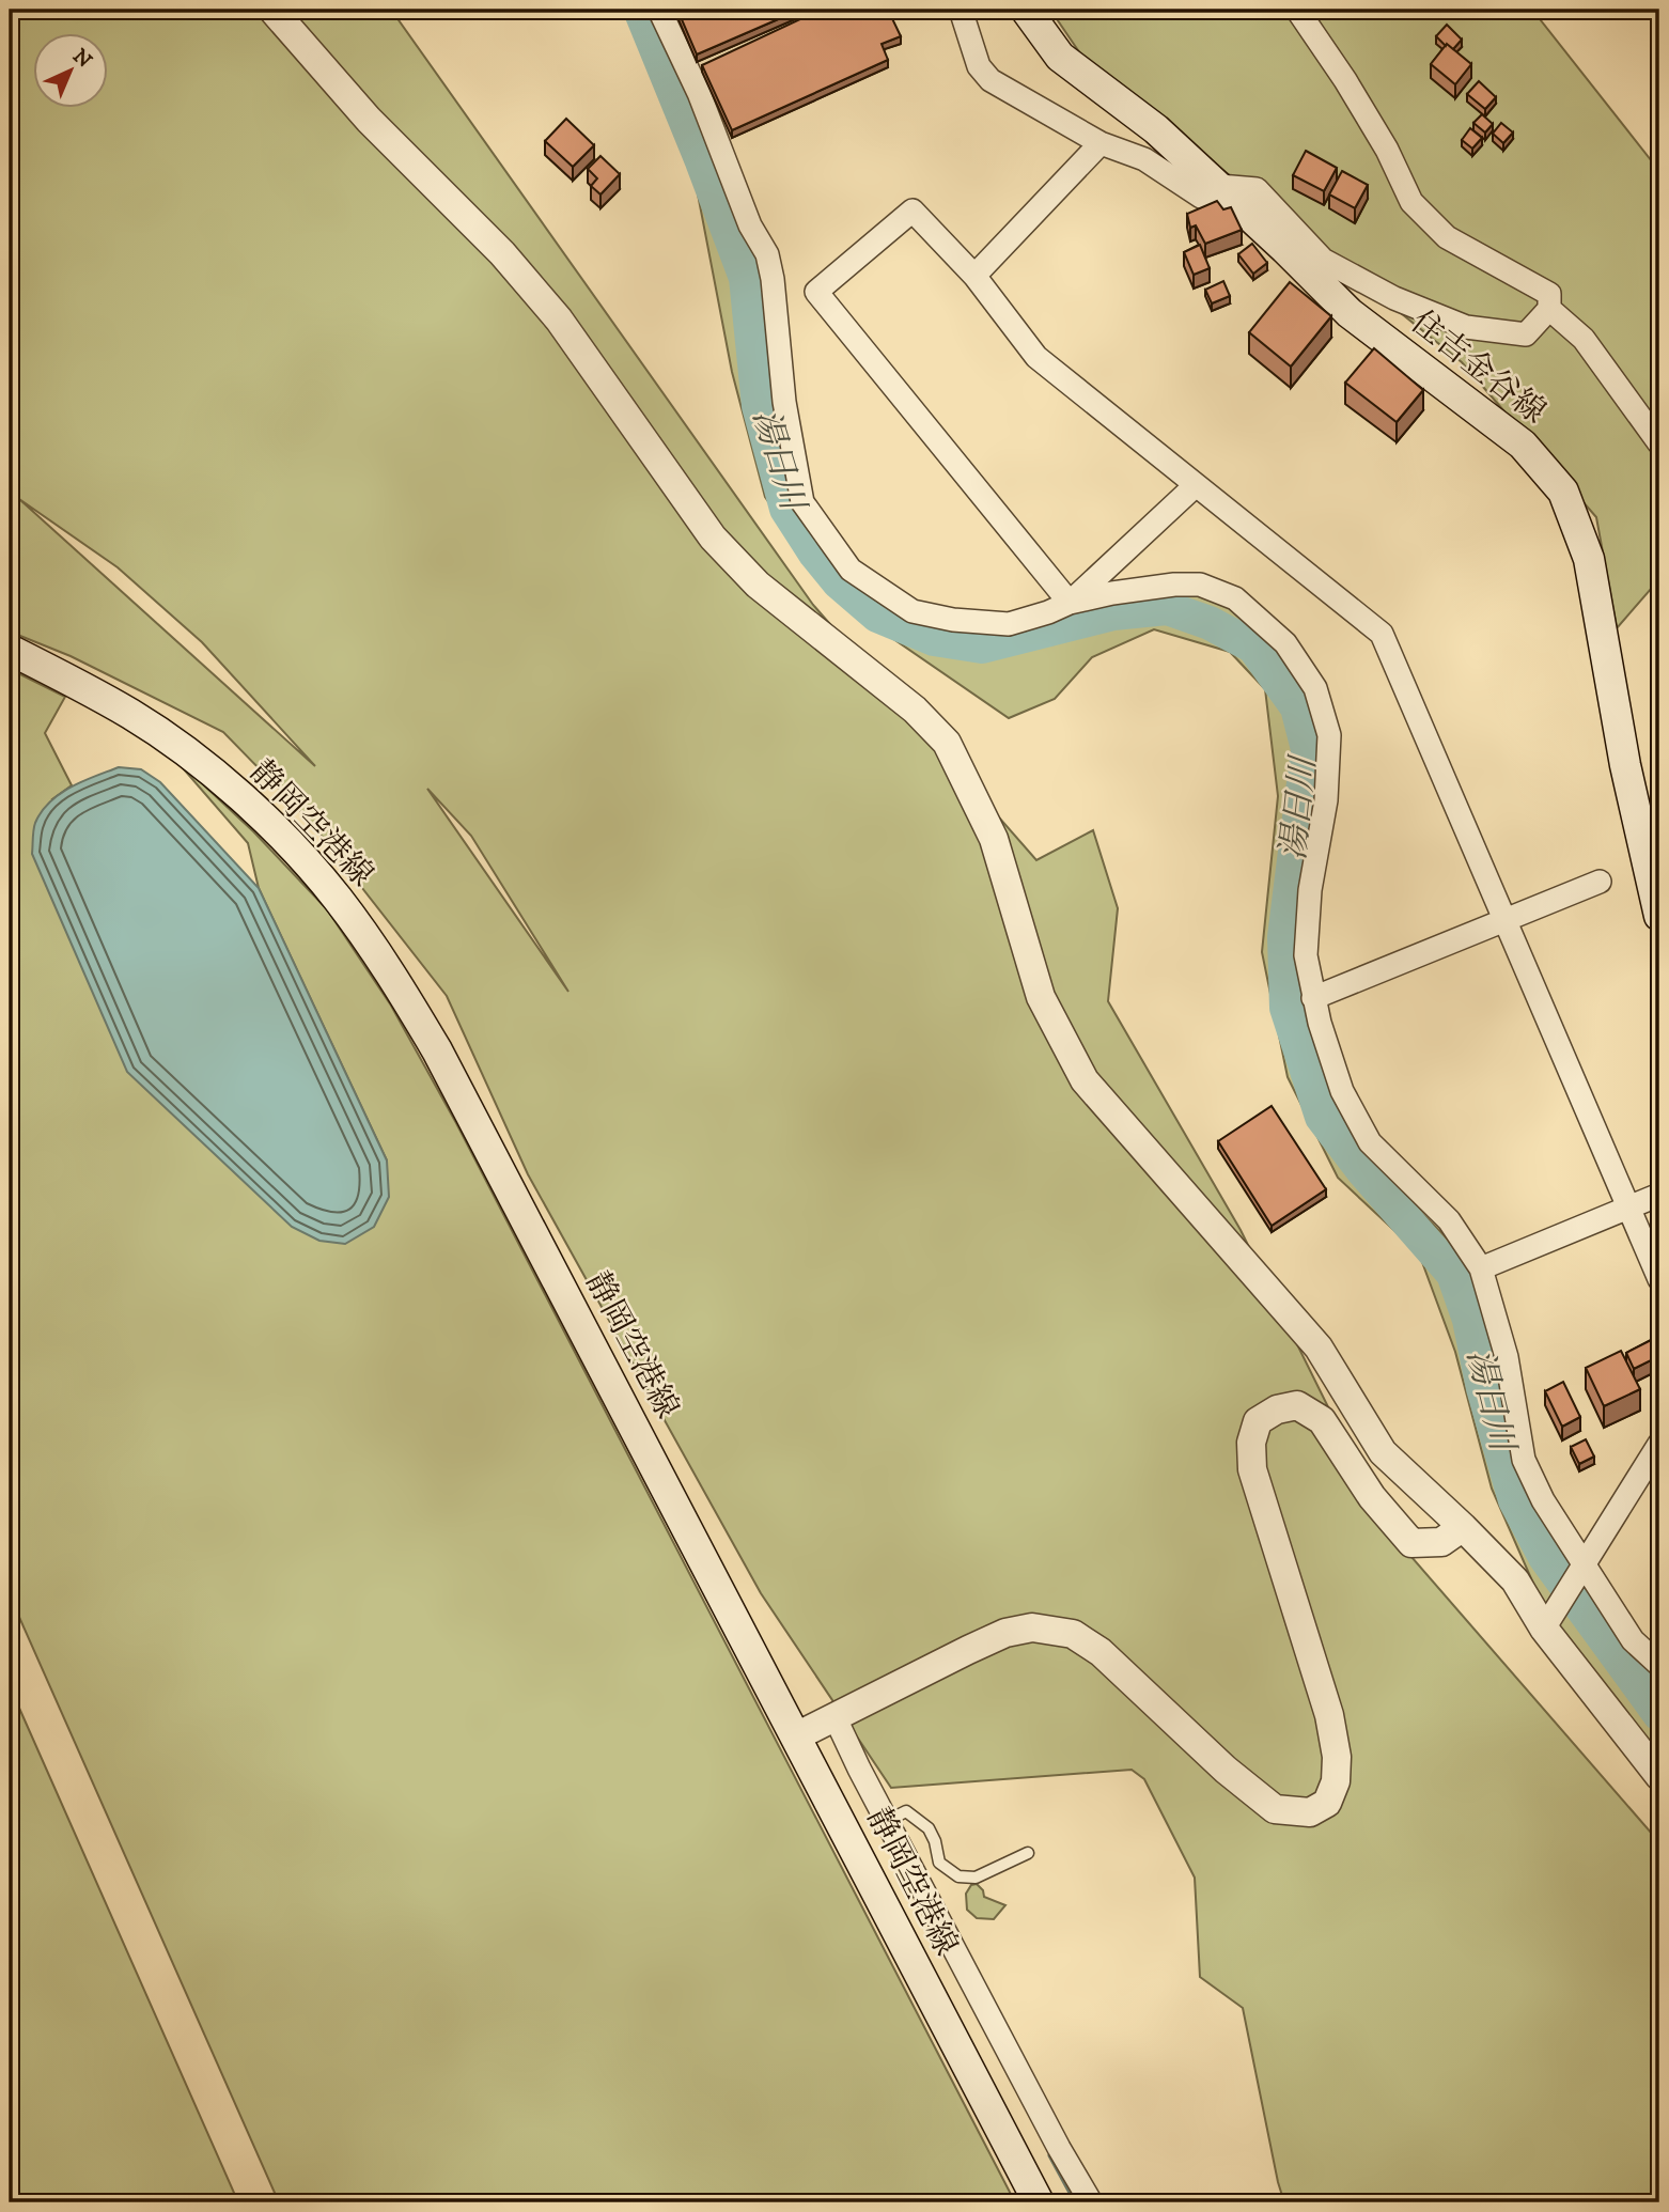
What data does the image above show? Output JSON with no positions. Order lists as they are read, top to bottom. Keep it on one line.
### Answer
{"streets":{"main road":["住吉金谷線","静岡空港線"]},"water":["湯日川"],"north":"top right"}
